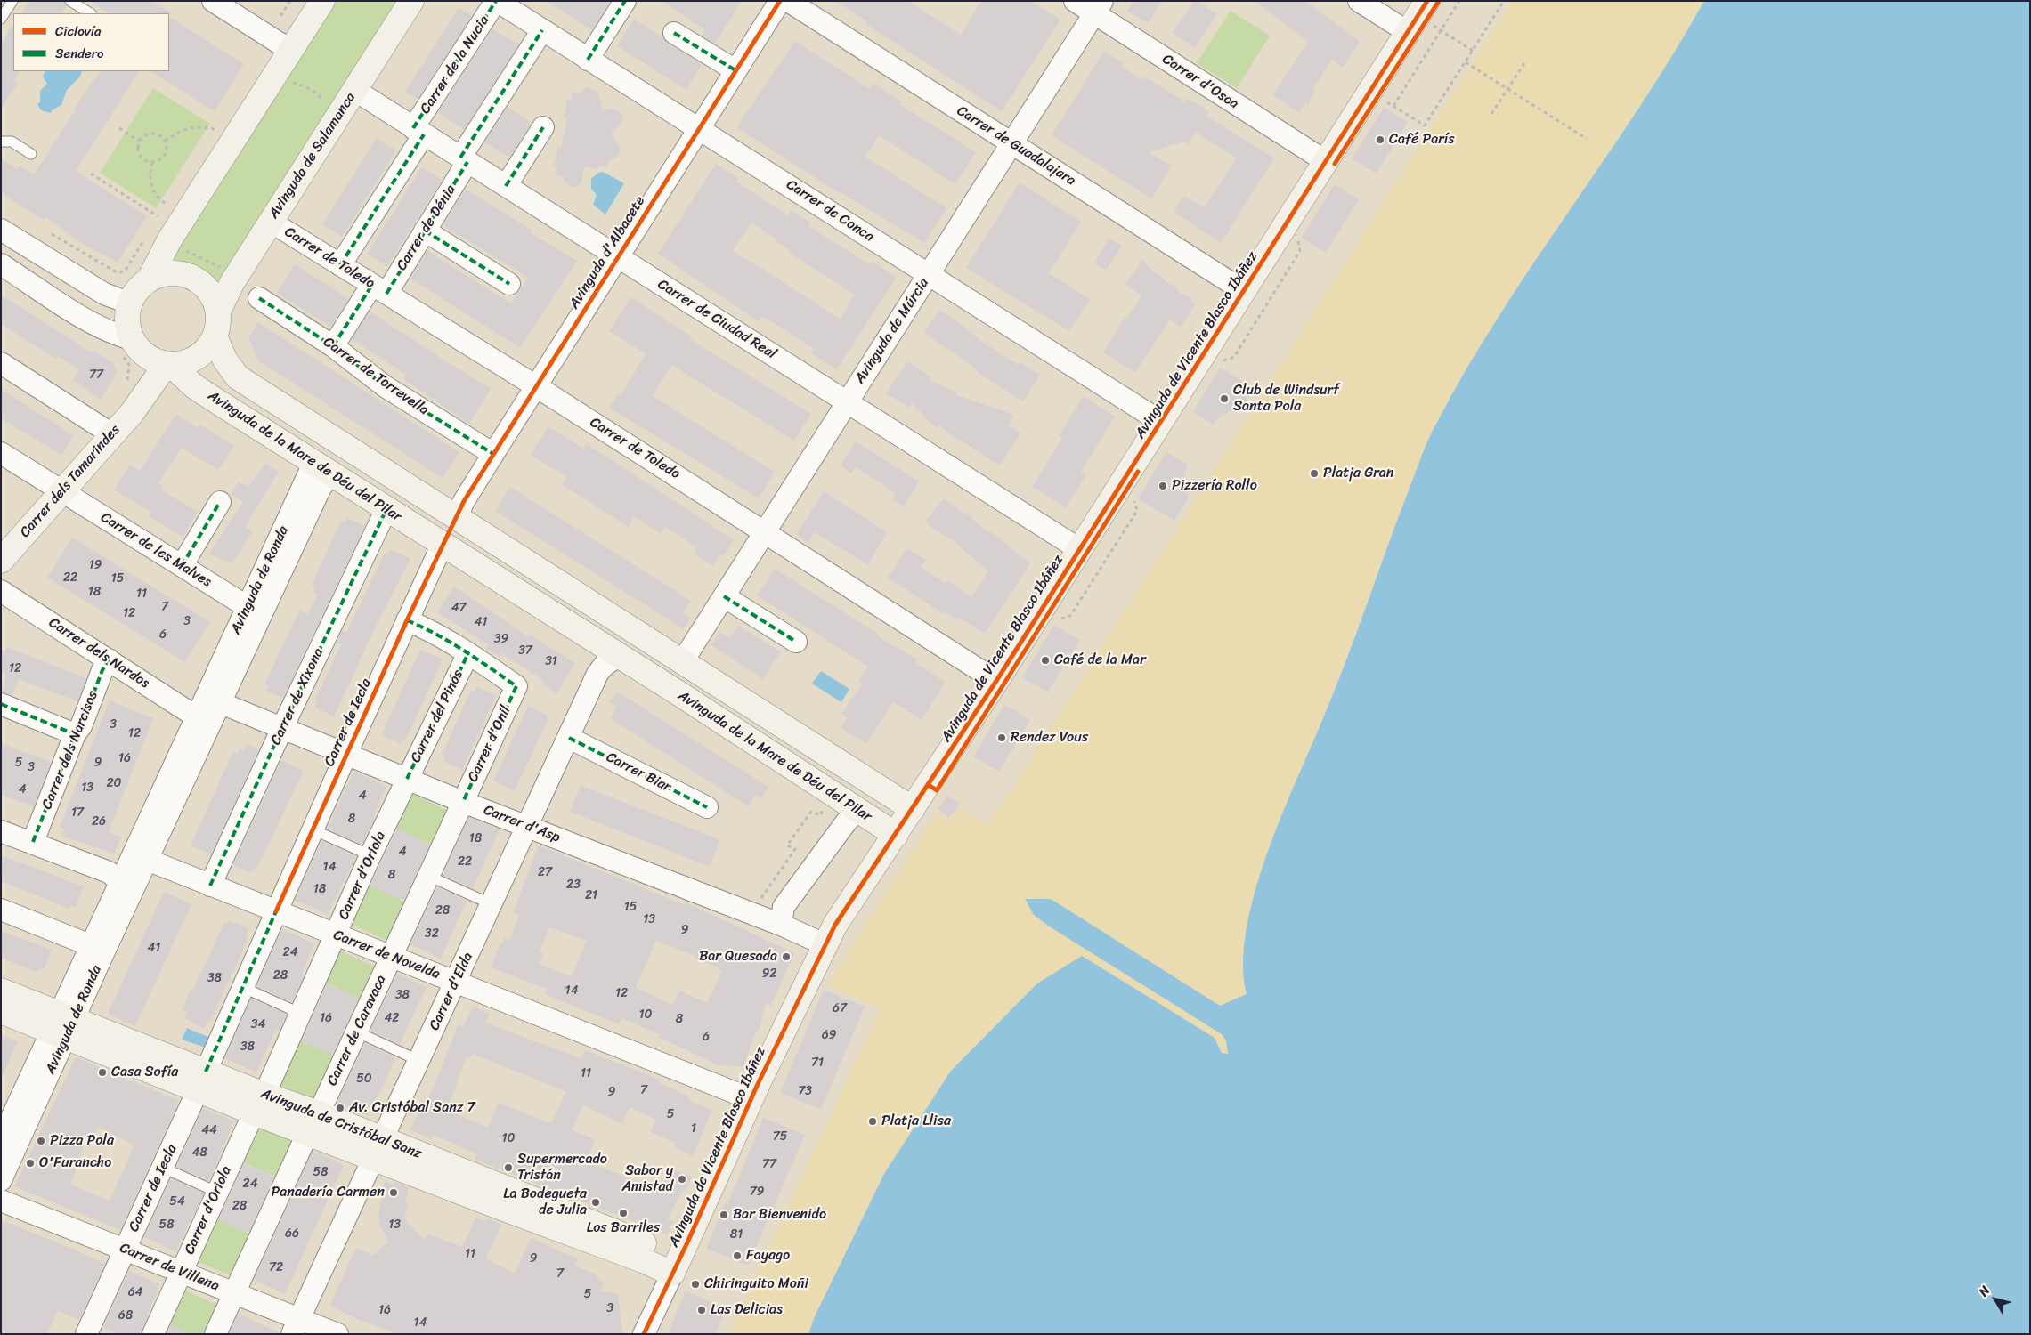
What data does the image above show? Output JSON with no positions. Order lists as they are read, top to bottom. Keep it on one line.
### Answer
{"streets":{"street":["Carrer de la Nucia","Carrer d'Osca","Carrer de Guadalajara","Avinguda de Salamanca","Carrer de Conca","Carrer de Dénia","Avinguda d'Albacete","Carrer de Toledo","Carrer de Ciudad Real","Avinguda de Múrcia","Avinguda de Vicente Blasco Ibáñez","Carrer de Torrevella","Avinguda de la Mare de Déu del Pilar","Carrer dels Tamarindes","Carrer de les Malves","Avinguda de Ronda","Carrer dels Nardos","Carrer de Xixona","Carrer del Pinós","Carrer de Iecla","Carrer d'Onil","Carrer dels Narcisos","Carrer Biar","Carrer d'Asp","Carrer d'Oriola","Carrer de Novelda","Carrer d'Elda","Carrer de Caravaca","Avinguda de Cristóbal Sanz","Carrer de Villena"]},"crossings":[["Carrer de la Nucia","Carrer de Conca"],["Carrer de la Nucia","Carrer de Toledo"],["Carrer de la Nucia","Carrer de Ciudad Real"],["Carrer d'Osca","Avinguda de Múrcia"],["Carrer d'Osca","Avinguda de Vicente Blasco Ibáñez"],["Carrer de Guadalajara","Avinguda de Múrcia"],["Carrer de Guadalajara","Avinguda de Vicente Blasco Ibáñez"],["Avinguda de Salamanca","Carrer de Toledo"],["Avinguda de Salamanca","Carrer de Ciudad Real"],["Avinguda de Salamanca","Avinguda de la Mare de Déu del Pilar"],["Avinguda de Salamanca","Carrer dels Tamarindes"],["Carrer de Conca","Carrer de Dénia"],["Carrer de Conca","Avinguda d'Albacete"],["Carrer de Conca","Avinguda de Múrcia"],["Carrer de Conca","Avinguda de Vicente Blasco Ibáñez"],["Carrer de Dénia","Carrer de Toledo"],["Carrer de Dénia","Carrer de Ciudad Real"],["Carrer de Dénia","Carrer de Torrevella"],["Avinguda d'Albacete","Carrer de Toledo"],["Avinguda d'Albacete","Carrer de Ciudad Real"],["Avinguda d'Albacete","Carrer de Torrevella"],["Avinguda d'Albacete","Avinguda de la Mare de Déu del Pilar"],["Carrer de Toledo","Avinguda de Múrcia"],["Carrer de Toledo","Avinguda de Vicente Blasco Ibáñez"],["Carrer de Ciudad Real","Avinguda de Múrcia"],["Carrer de Ciudad Real","Avinguda de Vicente Blasco Ibáñez"],["Avinguda de Múrcia","Avinguda de la Mare de Déu del Pilar"],["Avinguda de Vicente Blasco Ibáñez","Avinguda de la Mare de Déu del Pilar"],["Avinguda de Vicente Blasco Ibáñez","Carrer d'Asp"],["Avinguda de Vicente Blasco Ibáñez","Carrer de Novelda"],["Avinguda de Vicente Blasco Ibáñez","Avinguda de Cristóbal Sanz"],["Avinguda de la Mare de Déu del Pilar","Carrer dels Tamarindes"],["Avinguda de la Mare de Déu del Pilar","Avinguda de Ronda"],["Avinguda de la Mare de Déu del Pilar","Carrer de Xixona"],["Avinguda de la Mare de Déu del Pilar","Carrer de Iecla"],["Avinguda de la Mare de Déu del Pilar","Carrer d'Elda"],["Carrer dels Tamarindes","Carrer de les Malves"],["Carrer de les Malves","Avinguda de Ronda"],["Avinguda de Ronda","Carrer dels Nardos"],["Avinguda de Ronda","Carrer d'Asp"],["Avinguda de Ronda","Carrer de Novelda"],["Avinguda de Ronda","Avinguda de Cristóbal Sanz"],["Carrer dels Nardos","Carrer dels Narcisos"],["Carrer dels Nardos","Carrer d'Asp"],["Carrer de Xixona","Carrer d'Asp"],["Carrer de Xixona","Carrer de Novelda"],["Carrer del Pinós","Carrer d'Onil"],["Carrer del Pinós","Carrer d'Asp"],["Carrer del Pinós","Carrer d'Oriola"],["Carrer de Iecla","Carrer d'Asp"],["Carrer de Iecla","Carrer de Novelda"],["Carrer de Iecla","Avinguda de Cristóbal Sanz"],["Carrer de Iecla","Carrer de Villena"],["Carrer d'Onil","Carrer d'Asp"],["Carrer d'Onil","Carrer de Caravaca"],["Carrer Biar","Carrer d'Elda"],["Carrer d'Asp","Carrer d'Oriola"],["Carrer d'Asp","Carrer d'Elda"],["Carrer d'Asp","Carrer de Caravaca"],["Carrer d'Oriola","Carrer de Novelda"],["Carrer d'Oriola","Avinguda de Cristóbal Sanz"],["Carrer d'Oriola","Carrer de Villena"],["Carrer de Novelda","Carrer d'Elda"],["Carrer de Novelda","Carrer de Caravaca"],["Carrer d'Elda","Avinguda de Cristóbal Sanz"],["Carrer d'Elda","Carrer de Villena"],["Carrer de Caravaca","Avinguda de Cristóbal Sanz"],["Carrer de Caravaca","Carrer de Villena"]],"places":["Café París","Club de Windsurf Santa Pola","Platja Gran","Pizzería Rollo","Café de la Mar","Rendez Vous","Bar Quesada","Casa Sofía","Av. Cristóbal Sanz 7","Platja Llisa","Pizza Pola","O'Furancho","Supermercado Tristán","Sabor y Amistad","Panadería Carmen","La Bodegueta de Julia","Los Barriles","Bar Bienvenido","Fayago","Chiringuito Moñi","Las Delicias"],"house_numbers":["77","19","22","15","18","11","7","47","12","3","41","6","39","37","31","12","3","12","16","5","9","3","20","13","4","4","17","8","26","18","4","22","14","27","8","23","18","21","15","28","13","9","32","41","24","92","28","38","14","12","38","67","10","16","42","8","34","69","6","38","71","11","50","7","73","9","5","1","44","75","10","48","77","58","24","79","54","28","58","13","66","81","11","9","72","7","64","5","3","16","68","14"],"legend":["Ciclovía","Sendero"],"north":"top left"}
